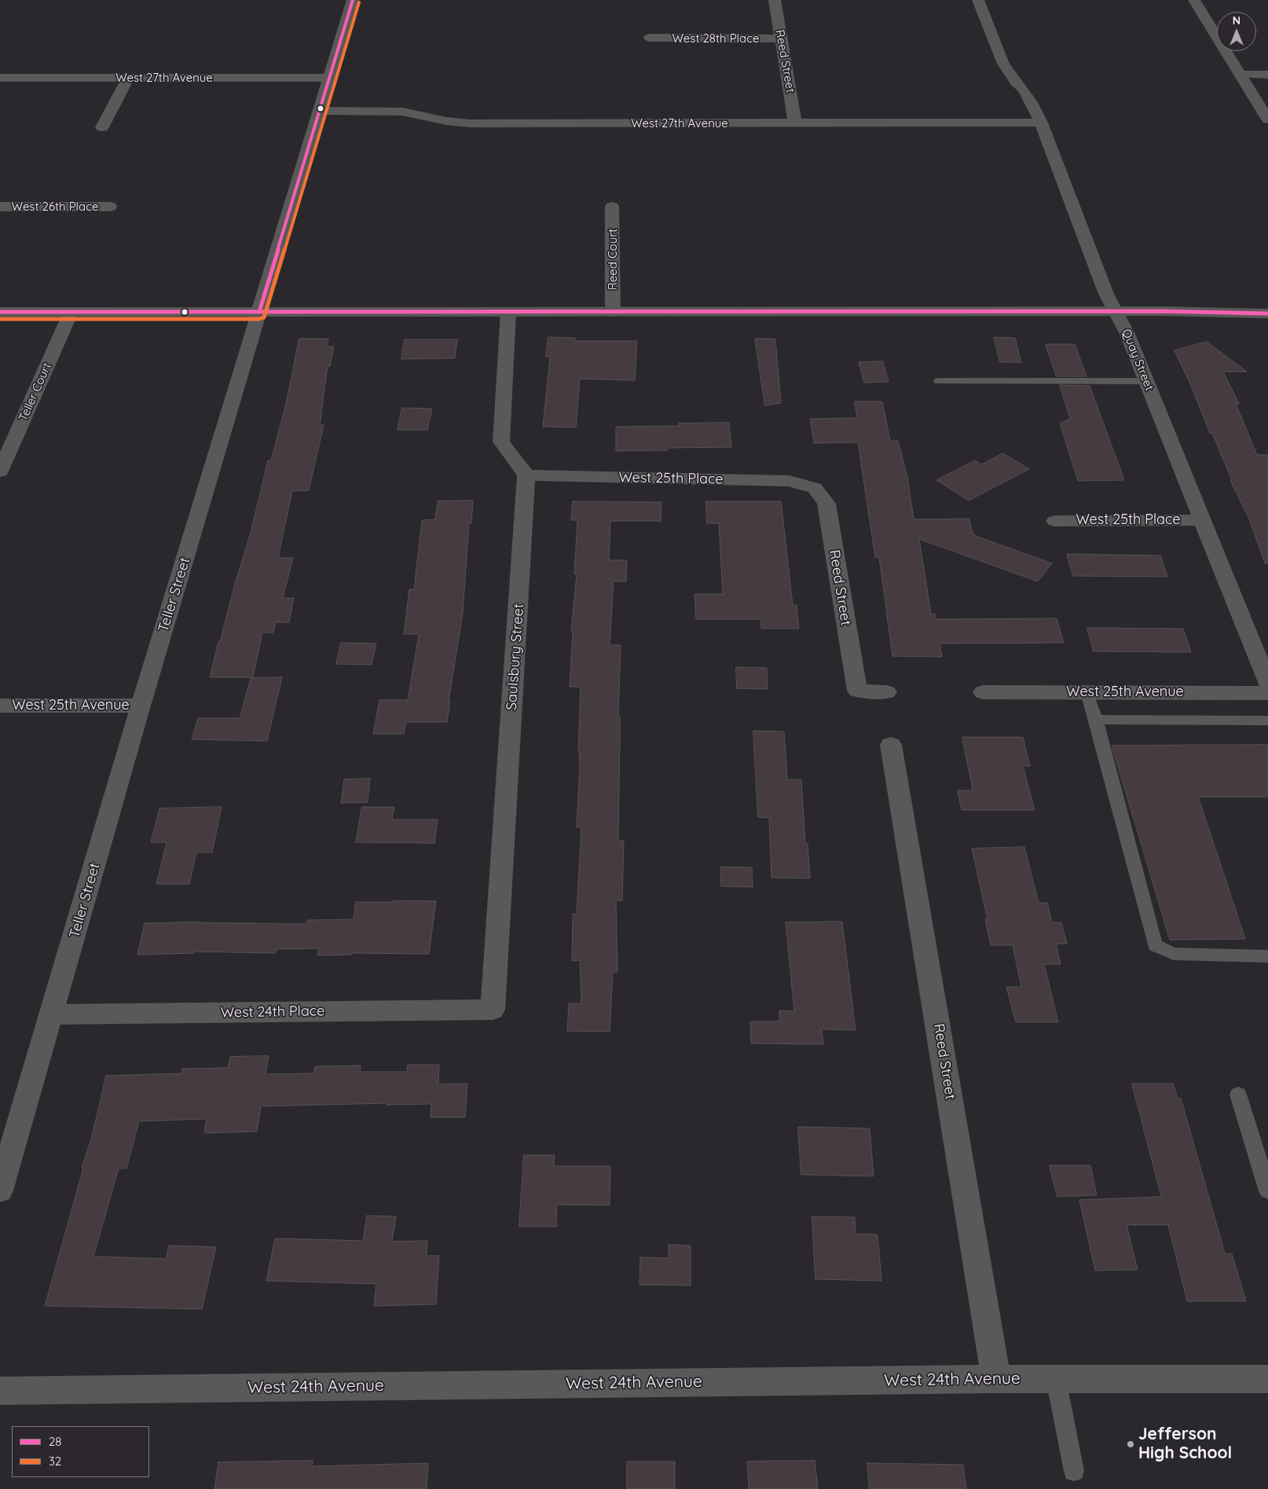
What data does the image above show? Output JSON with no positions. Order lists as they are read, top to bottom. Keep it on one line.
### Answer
{"streets":{"street":["West 28th Place","Reed Street","West 27th Avenue","West 26th Place","Reed Court","Quay Street","Teller Court","West 25th Place","Teller Street","Saulsbury Street","West 25th Avenue","West 24th Place","West 24th Avenue"]},"crossings":[["West 28th Place","Reed Street"],["Reed Street","West 27th Avenue"],["Reed Street","West 25th Place"],["Reed Street","West 24th Avenue"],["West 27th Avenue","Quay Street"],["West 27th Avenue","Teller Street"],["Quay Street","West 25th Place"],["West 25th Place","Saulsbury Street"],["Teller Street","West 25th Avenue"],["Teller Street","West 24th Place"],["Saulsbury Street","West 24th Place"]],"places":["Jefferson High School"],"lines":["transit line 28","transit line 32"],"legend":["28","32"],"north":"top"}
